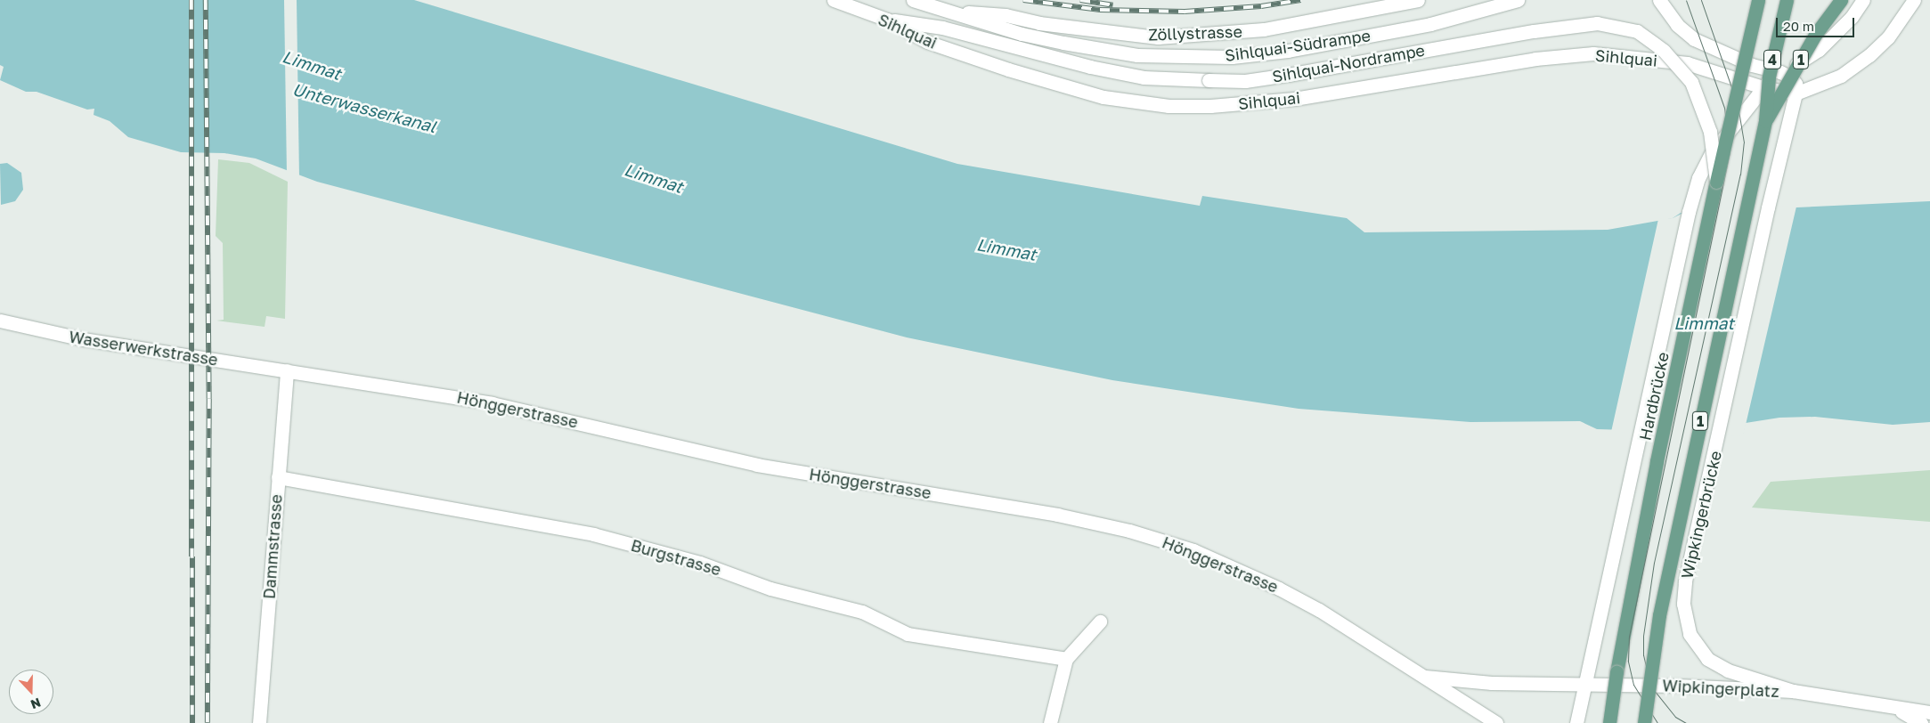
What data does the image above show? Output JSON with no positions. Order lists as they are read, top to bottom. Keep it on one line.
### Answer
{"streets":{"main road":["4","1","Hardbrücke"],"street":["Sihlquai","Zöllystrasse","Sihlquai-Südrampe","Sihlquai-Nordrampe","Wasserwerkstrasse","Hönggerstrasse","Wipkingerbrücke","Dammstrasse","Burgstrasse","Wipkingerplatz"]},"crossings":[["Sihlquai","Zöllystrasse"],["Sihlquai","Sihlquai-Südrampe"],["Sihlquai","Sihlquai-Nordrampe"],["Sihlquai","Wipkingerbrücke"],["Zöllystrasse","Sihlquai-Südrampe"],["4","1"],["Sihlquai-Nordrampe","Hardbrücke"],["Wasserwerkstrasse","Hönggerstrasse"],["Wasserwerkstrasse","Dammstrasse"],["Hönggerstrasse","Dammstrasse"],["Hönggerstrasse","Wipkingerplatz"],["Wipkingerbrücke","Wipkingerplatz"],["Dammstrasse","Burgstrasse"]],"water":["Limmat","Unterwasserkanal"],"scale_bar":"20 m","north":"bottom"}
